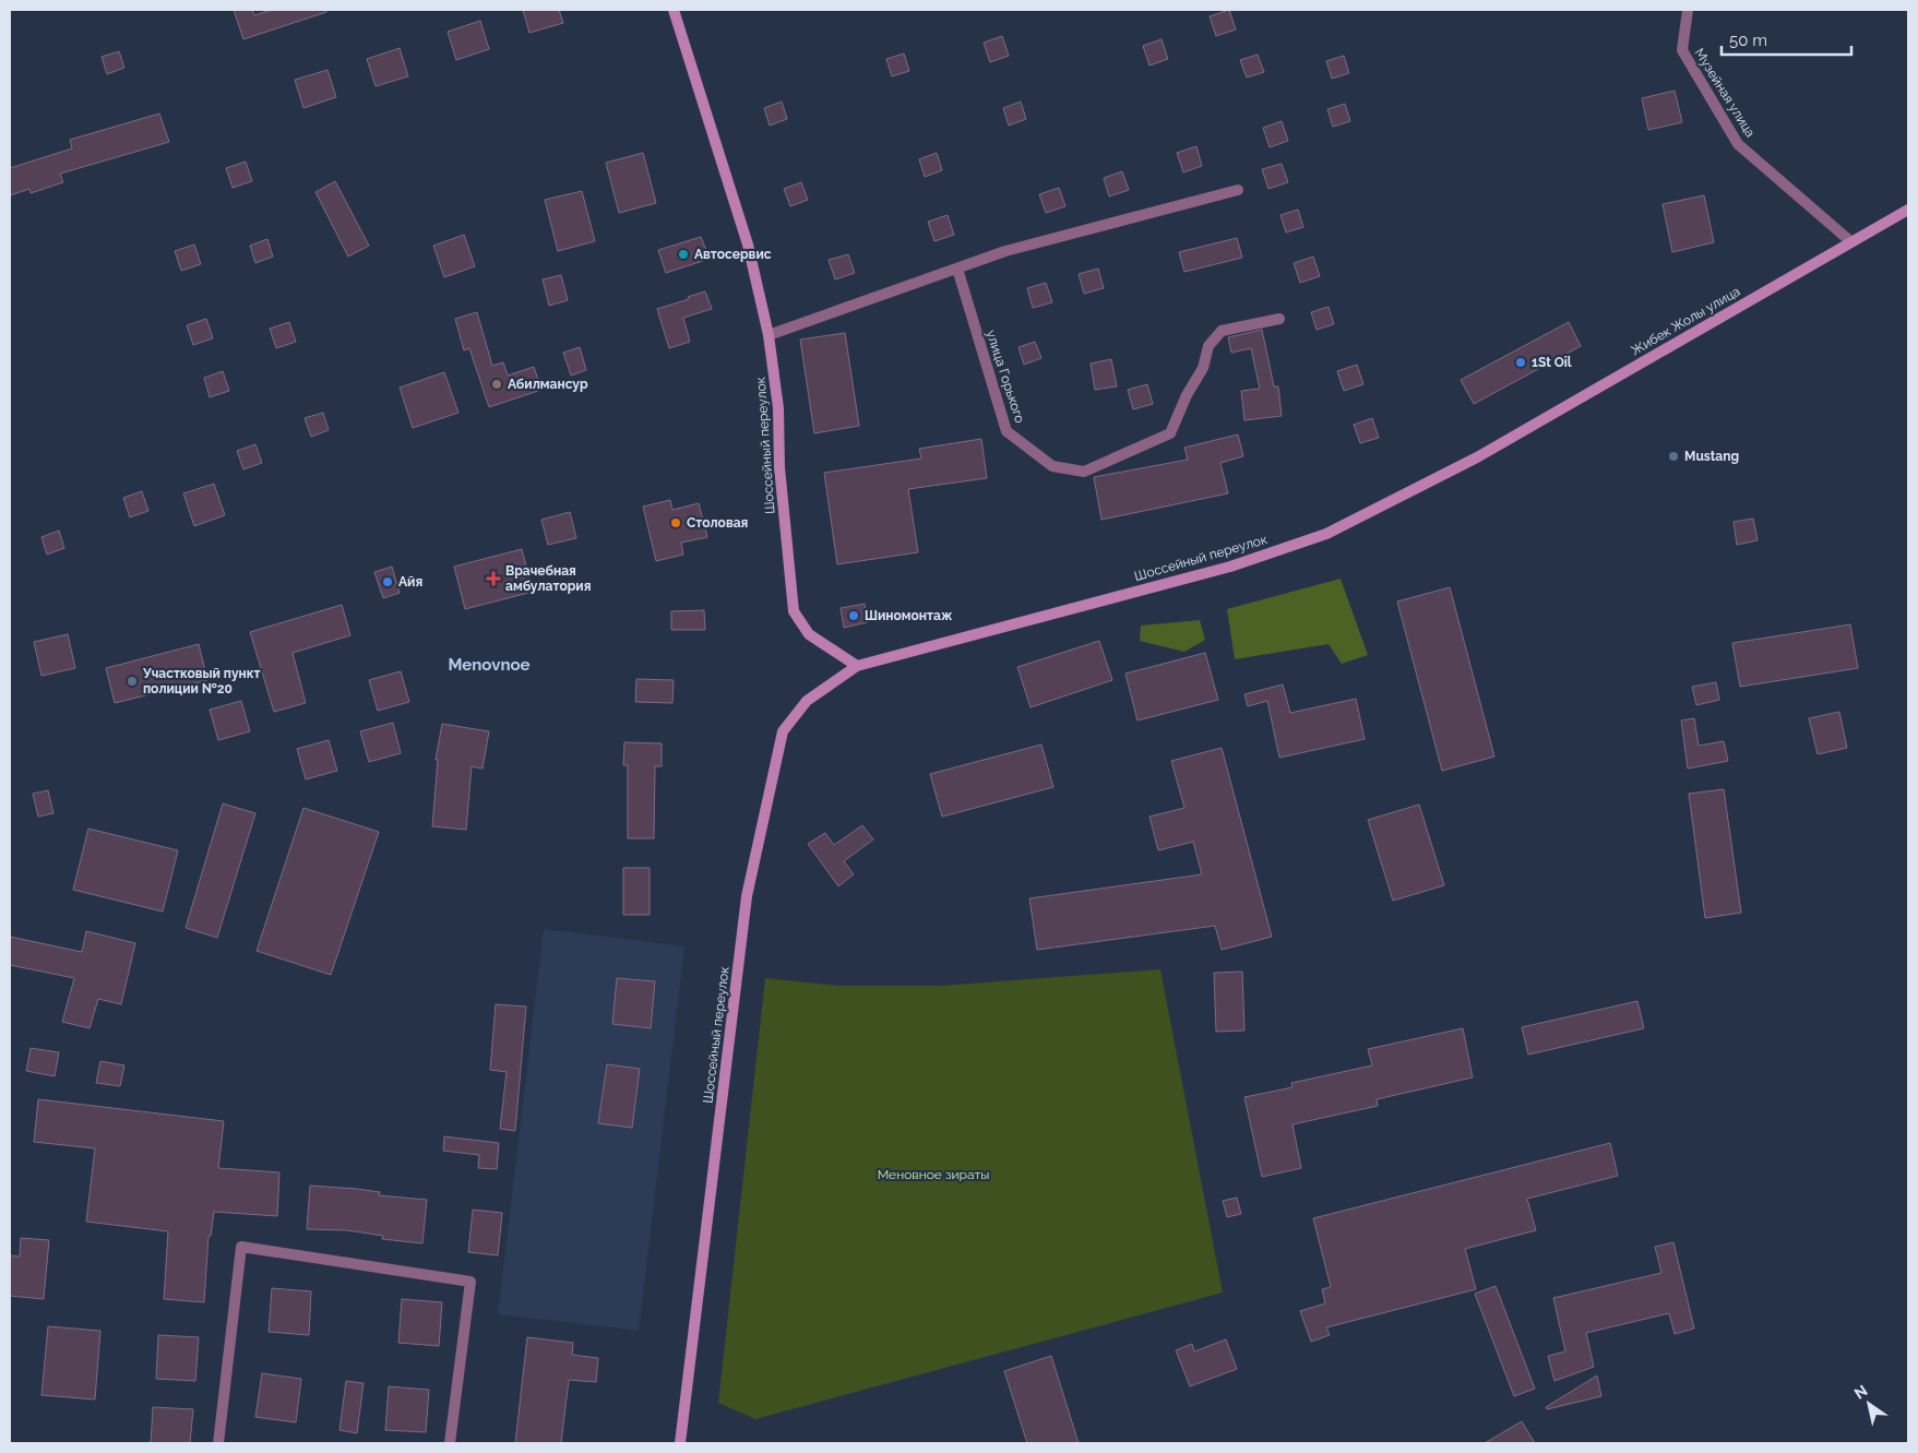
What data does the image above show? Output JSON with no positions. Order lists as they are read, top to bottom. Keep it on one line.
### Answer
{"streets":{"main road":["Жибек Жолы улица","Шоссейный переулок"],"street":["Музейная улица","улица Горького"]},"crossings":[["Музейная улица","Жибек Жолы улица"],["Жибек Жолы улица","Шоссейный переулок"]],"districts":["Menovnoe"],"parks":["Меновное зираты"],"places":{"other":["Автосервис","1St Oil","Абилмансур","Mustang","Столовая","Айя","Шиномонтаж","Участковый пункт полиции №20"],"health":["Врачебная амбулатория"]},"scale_bar":"50 m","north":"top left"}
